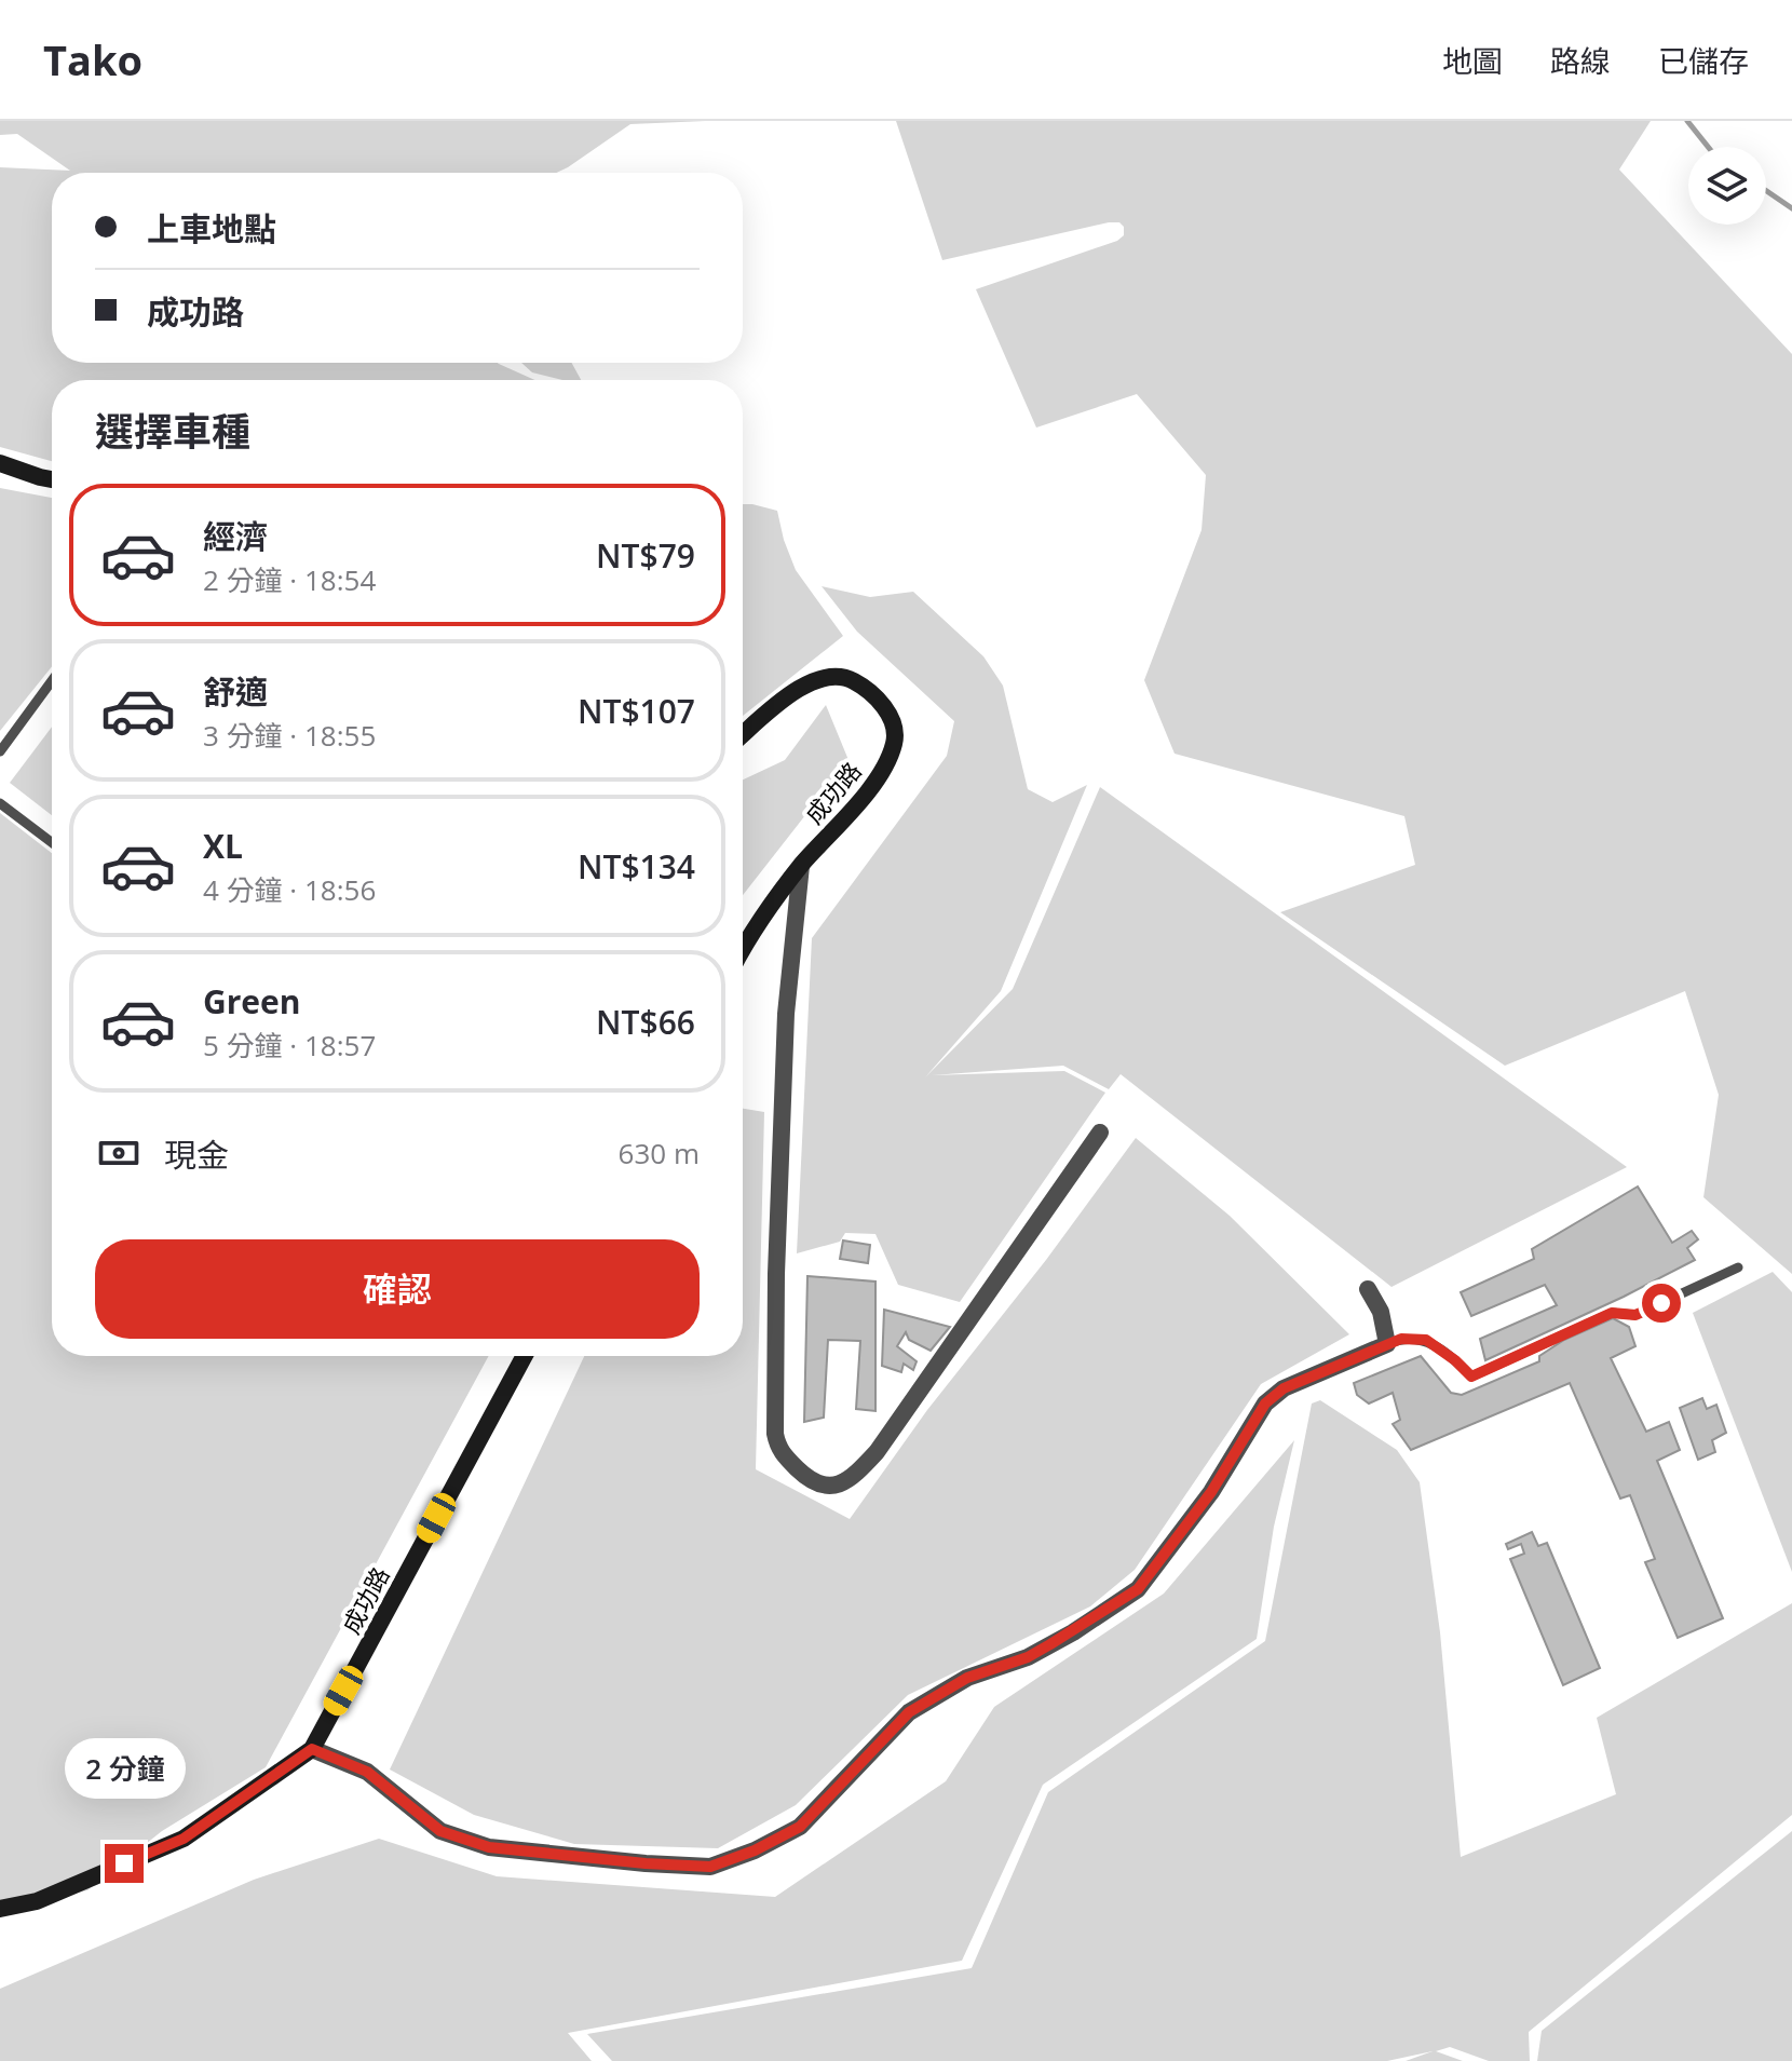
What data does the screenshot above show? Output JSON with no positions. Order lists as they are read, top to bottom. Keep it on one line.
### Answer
{"streets":{"street":["成功路"]},"page":{"header":"Tako","nav":["地圖","路線","已儲存"],"banner":["上車地點","成功路"],"heading":"選擇車種","list":[{"name":"經濟","note":"2 分鐘 · 18:54","value":"NT$79"},{"name":"舒適","note":"3 分鐘 · 18:55","value":"NT$107"},{"name":"XL","note":"4 分鐘 · 18:56","value":"NT$134"},{"name":"Green","note":"5 分鐘 · 18:57","value":"NT$66"}],"pay":["現金","630 m"],"buttons":"確認","bubble":"2 分鐘"}}
